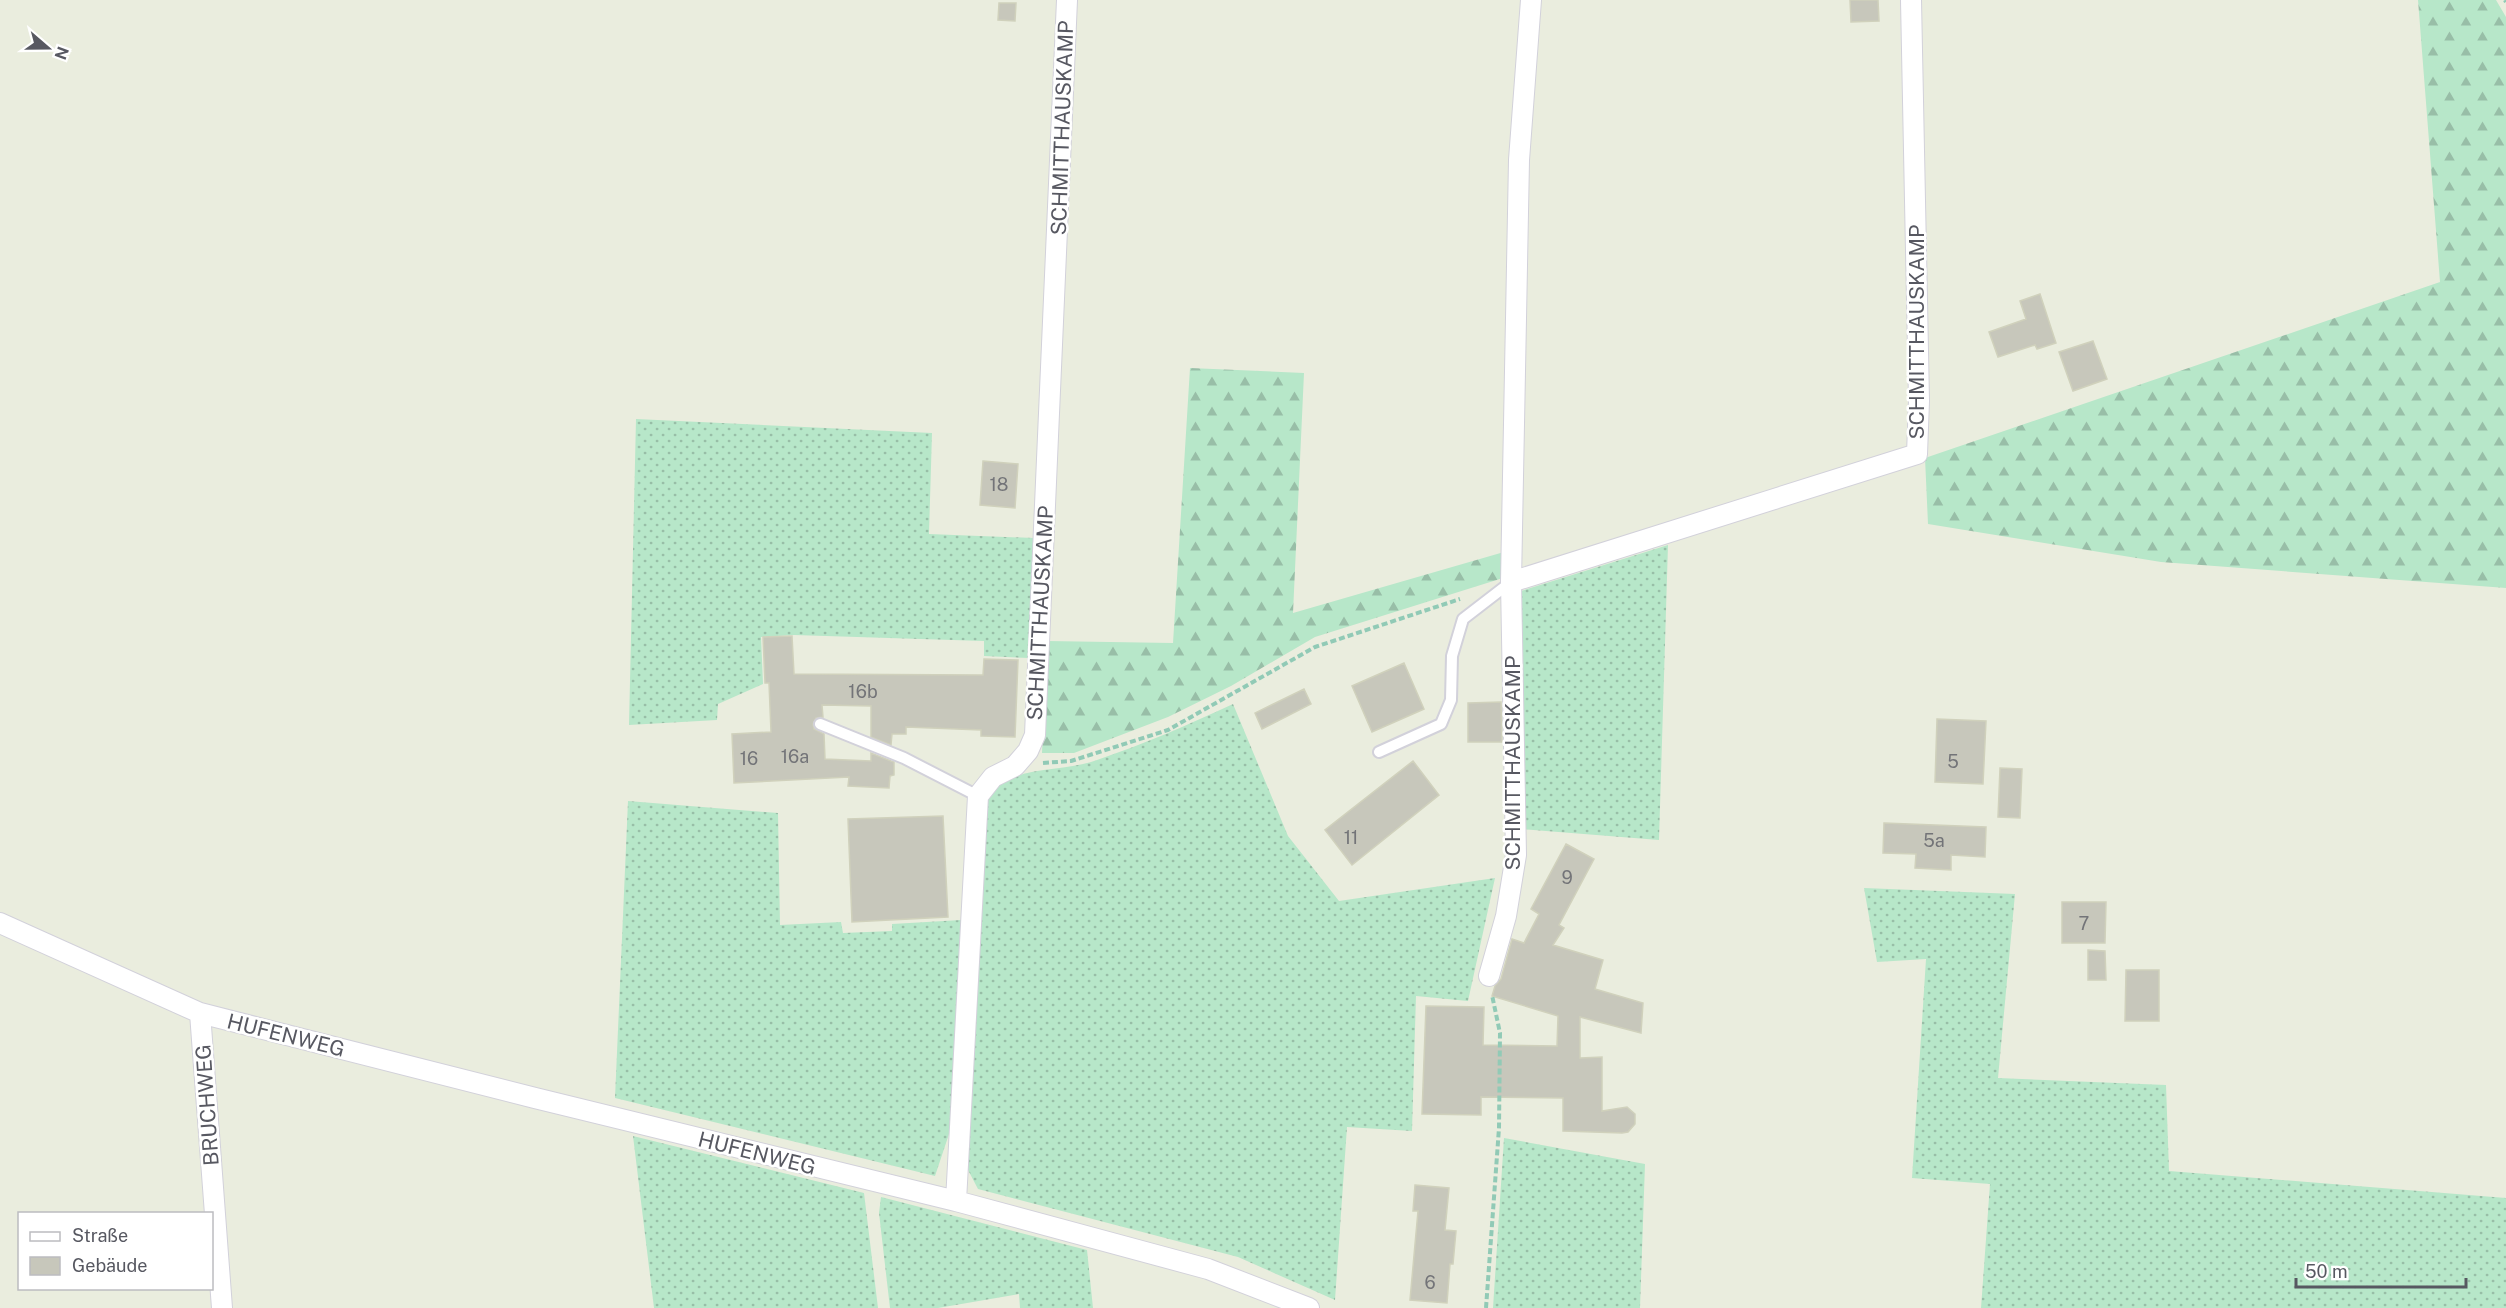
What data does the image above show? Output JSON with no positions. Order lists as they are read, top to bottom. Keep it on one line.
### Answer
{"streets":{"street":["SCHMITTHAUSKAMP","HUFENWEG","BRUCHWEG"]},"crossings":[["HUFENWEG","BRUCHWEG"]],"house_numbers":["18","16b","16a","16","5","11","5a","9","7","6"],"legend":["Straße","Gebäude"],"scale_bar":"50 m","north":"right"}
